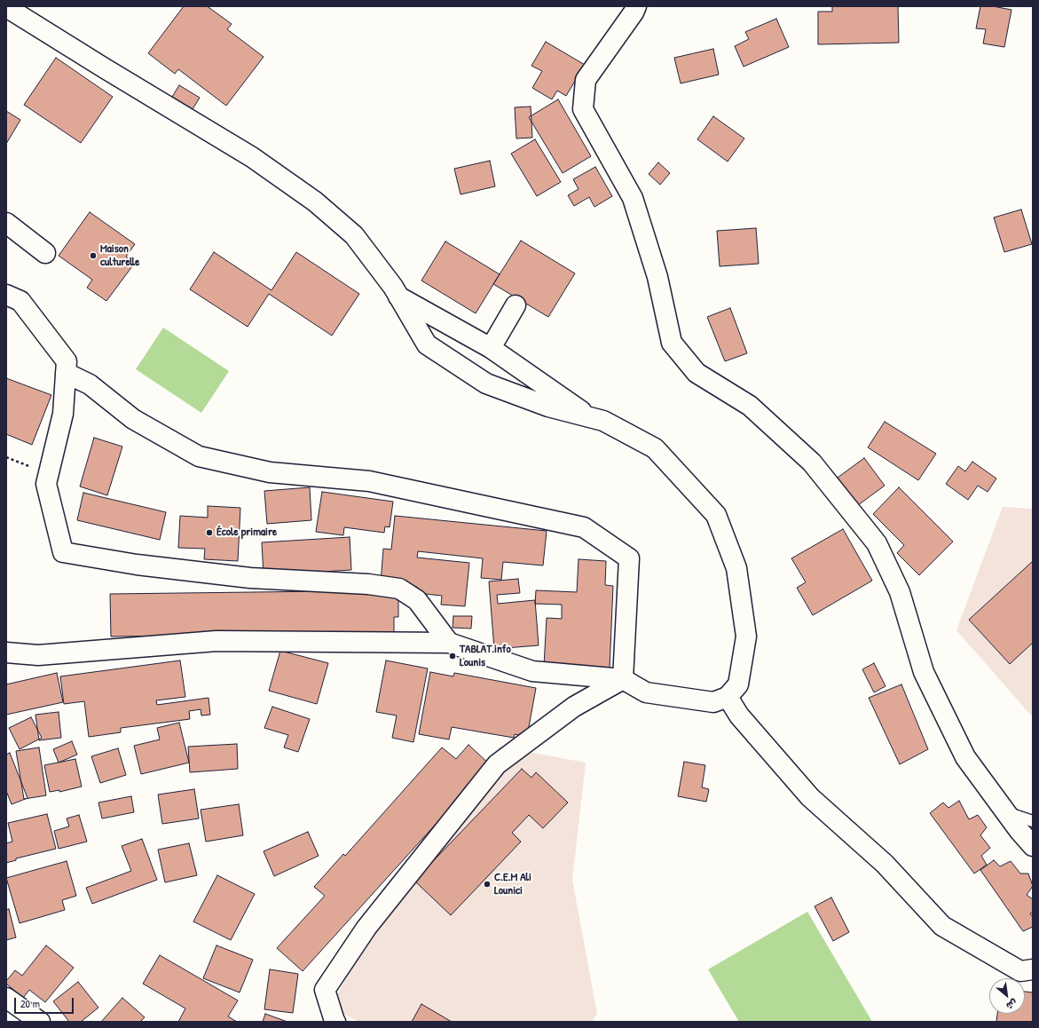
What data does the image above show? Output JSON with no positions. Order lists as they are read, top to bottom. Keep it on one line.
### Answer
{"places":["Maison culturelle","École primaire","TABLAT.info Lounis","C.E.M Ali Lounici"],"scale_bar":"20 m","north":"bottom right"}
